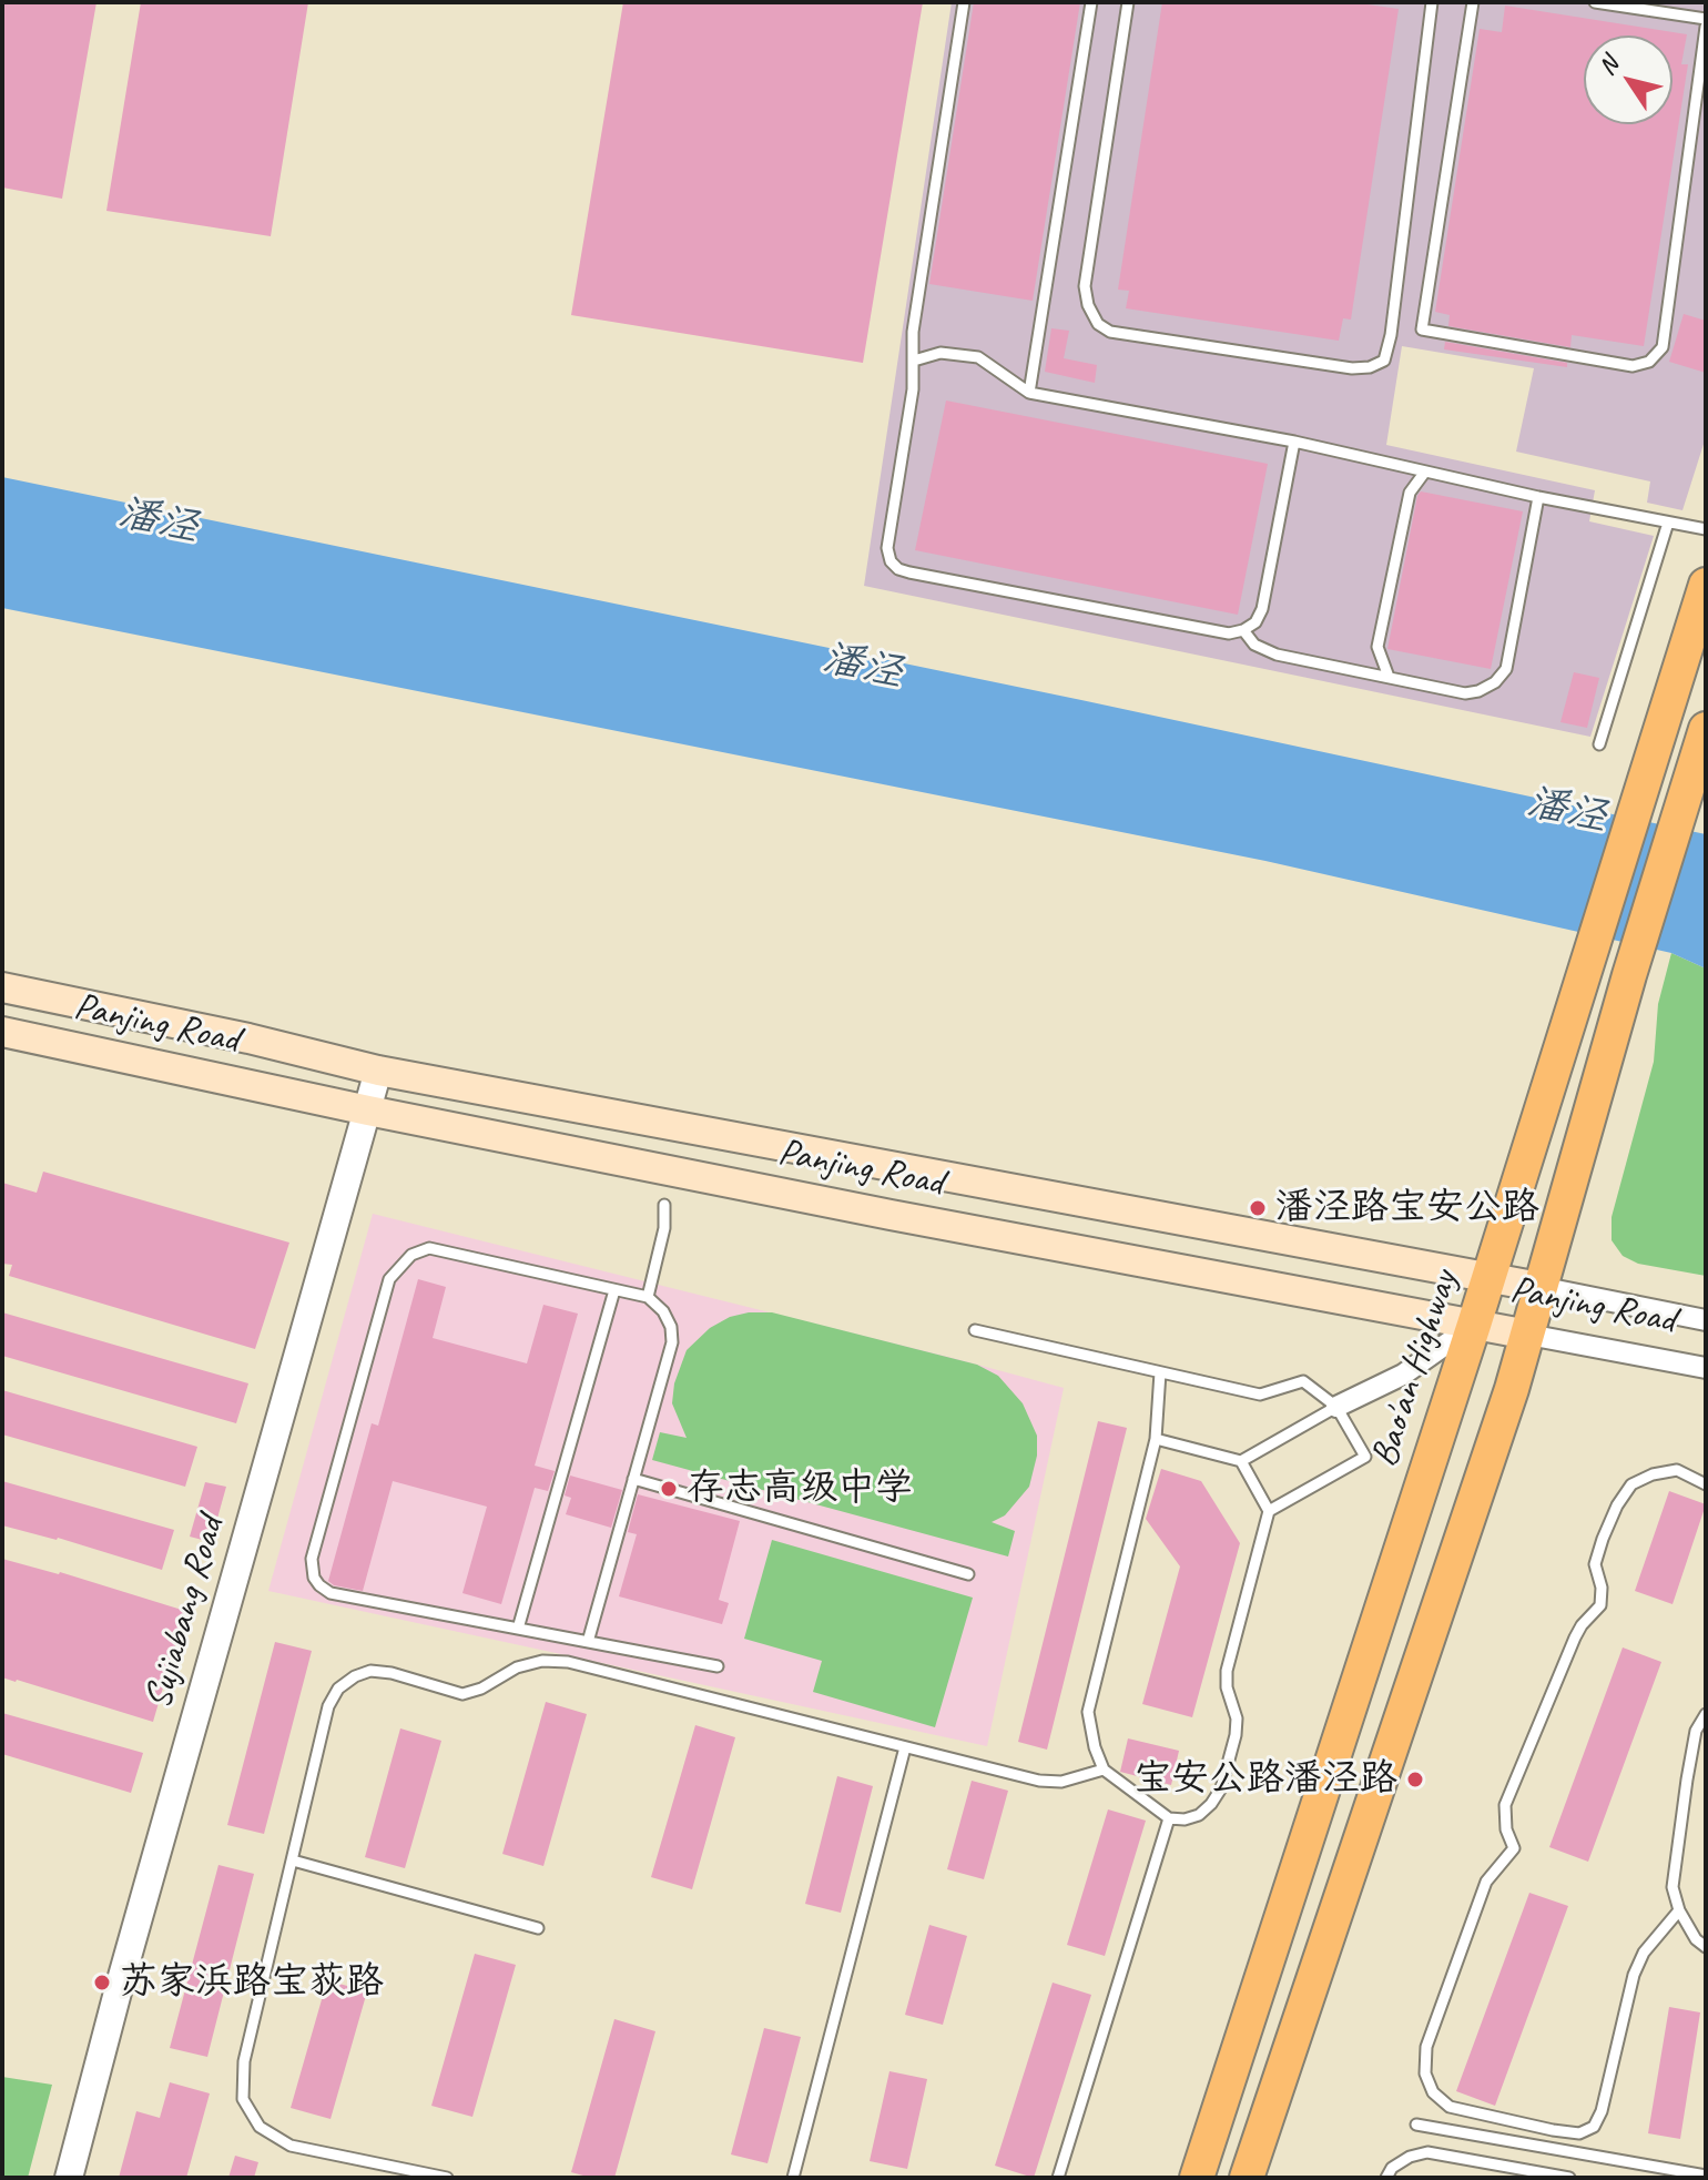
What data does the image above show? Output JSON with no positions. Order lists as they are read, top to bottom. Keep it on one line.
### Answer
{"streets":{"main road":["Panjing Road","Bao'an Highway"],"street":["Sujiabang Road"]},"crossings":[["Panjing Road","Bao'an Highway"],["Panjing Road","Sujiabang Road"]],"water":["潘泾"],"places":["潘泾路宝安公路","存志高级中学","宝安公路潘泾路","苏家浜路宝荻路"],"north":"top left"}
